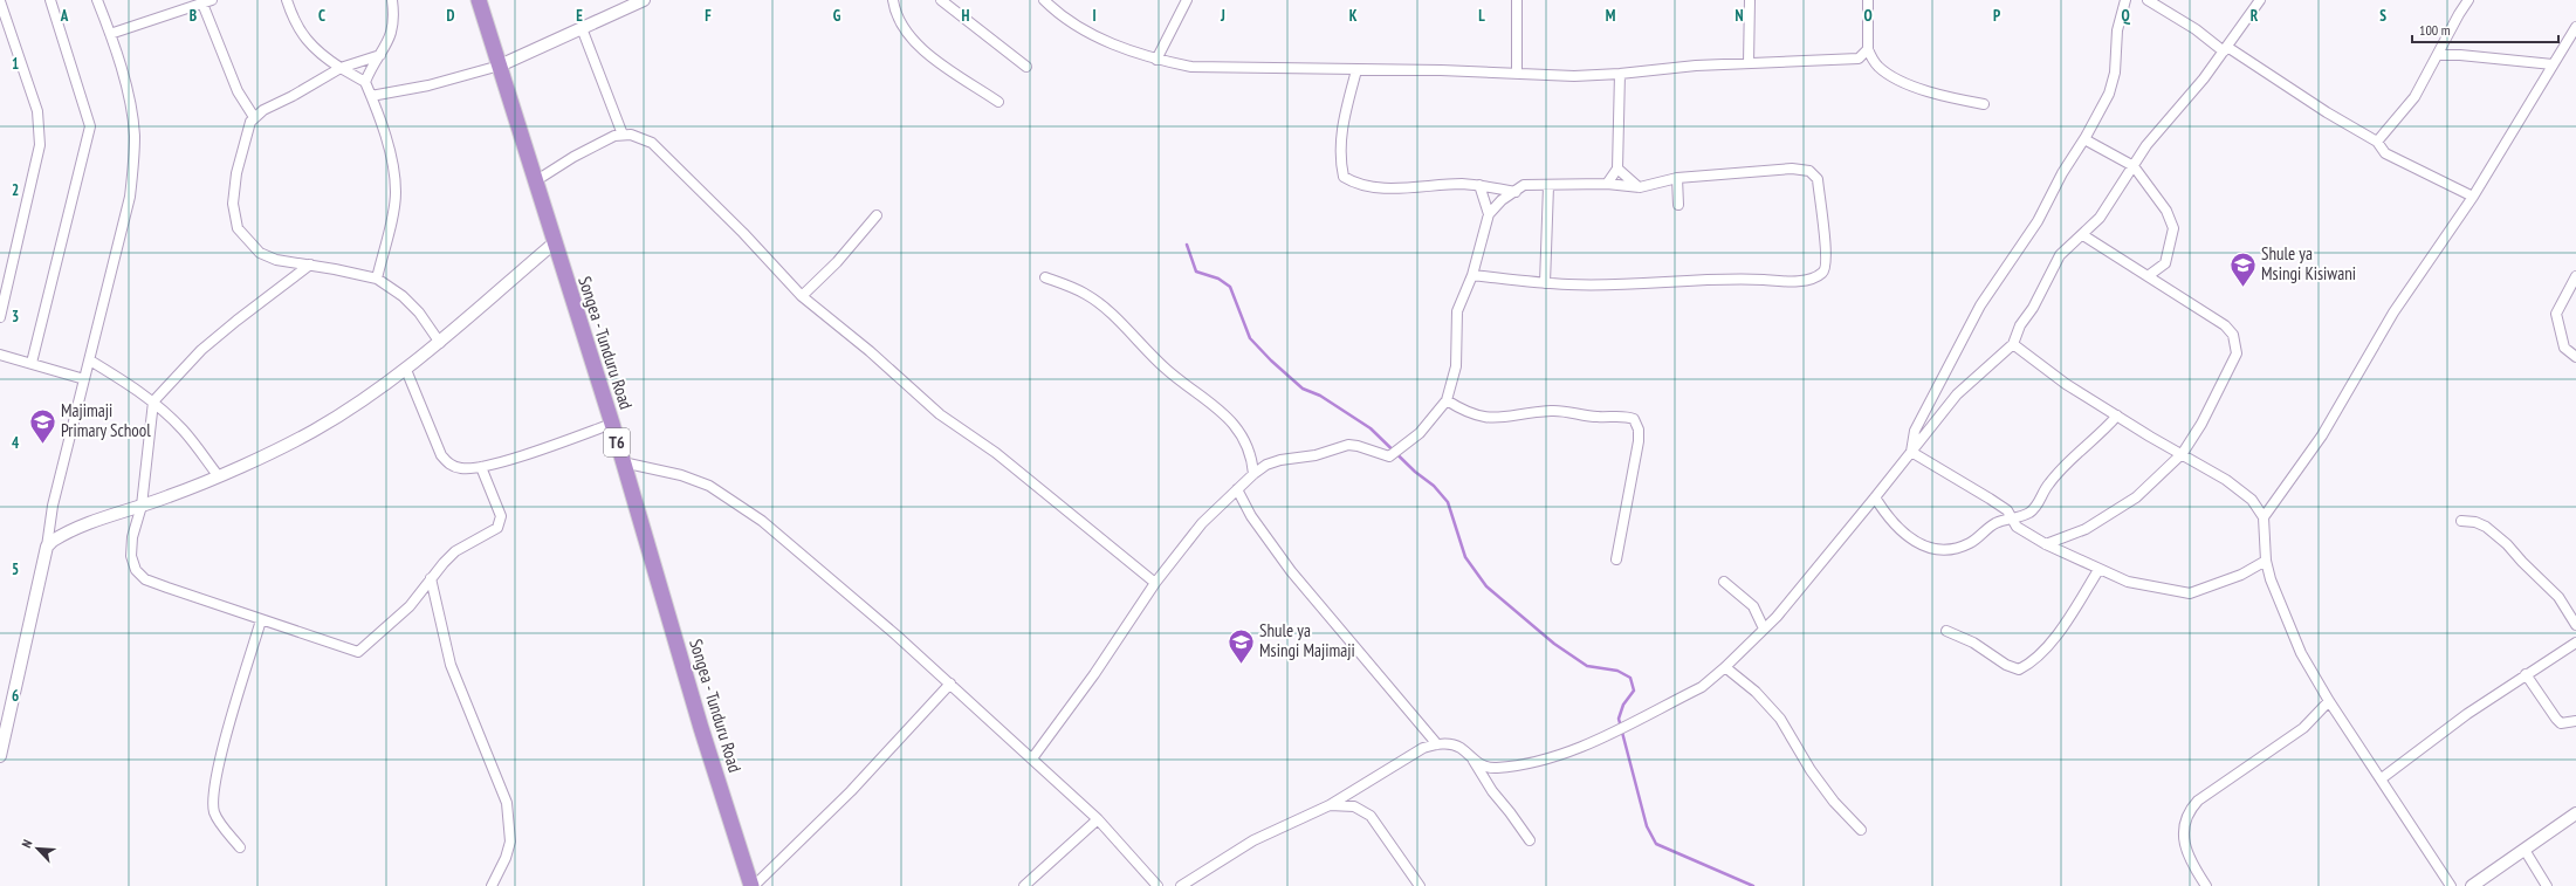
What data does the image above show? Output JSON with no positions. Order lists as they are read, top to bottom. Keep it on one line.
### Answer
{"streets":{"highway":["Songea - Tunduru Road","T6"]},"places":{"school or university":["Shule ya Msingi Kisiwani","Majimaji Primary School","Shule ya Msingi Majimaji"]},"scale_bar":"100 m","north":"top left","grid":{"columns":["A","B","C","D","E","F","G","H","I","J","K","L","M","N","O","P","Q","R","S"],"rows":["1","2","3","4","5","6"]}}
